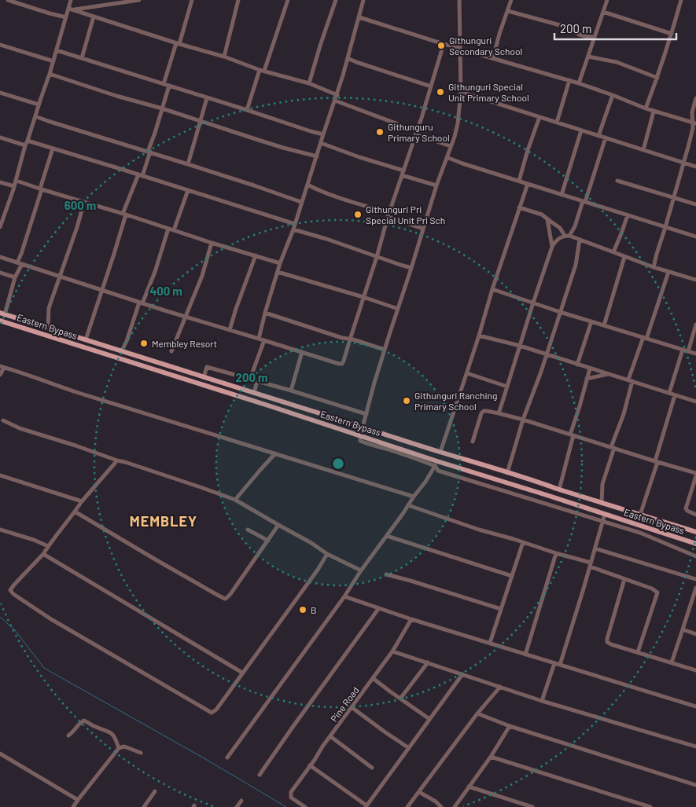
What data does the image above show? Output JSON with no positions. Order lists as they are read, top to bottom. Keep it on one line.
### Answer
{"streets":{"main road":["Eastern Bypass"],"street":["Pine Road"]},"districts":["MEMBLEY"],"places":["Githunguri Secondary School","Githunguri Special Unit Primary School","Githunguru Primary School","Githunguri Pri Special Unit Pri Sch","Membley Resort","Githunguri Ranching Primary School","B"],"scale_bar":"200 m","rings":["600 m","400 m","200 m"]}
